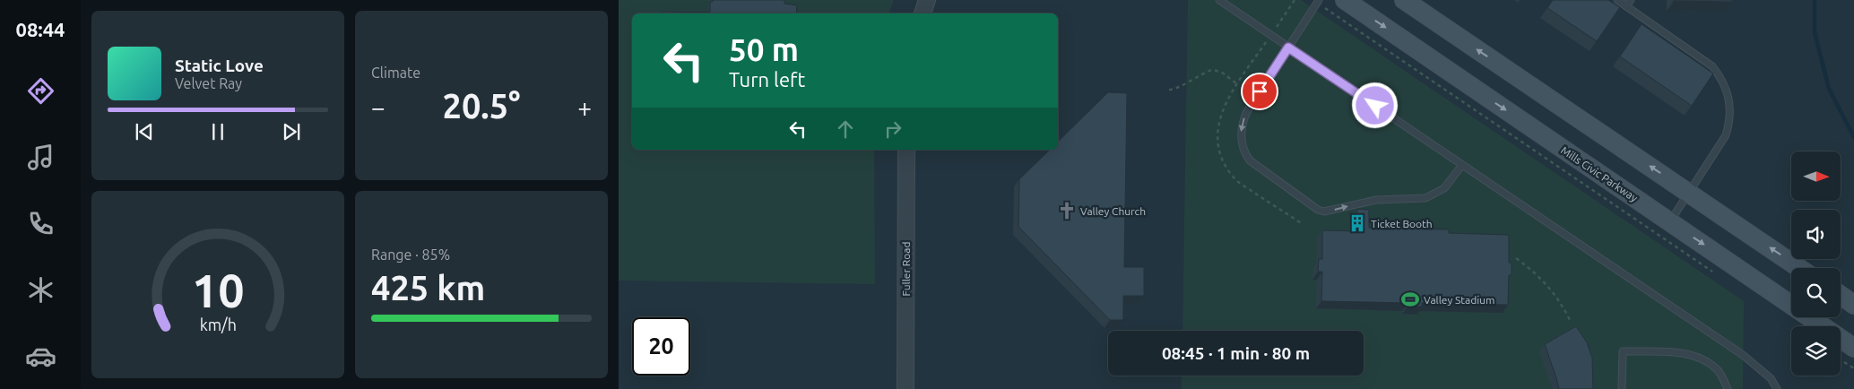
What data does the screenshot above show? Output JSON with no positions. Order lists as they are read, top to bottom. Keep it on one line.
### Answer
{"streets":{"main road":["Mills Civic Parkway"],"street":["Fuller Road"]},"places":{"church":["Valley Church"],"building":["Ticket Booth"],"sports":["Valley Stadium"]},"north":"right","page":{"tabs":"08:44","tile":["Climate",["Range · 85%","425 km"]],"turn":["50 m","Turn left"],"song":["Static Love","Velvet Ray"],"heat":["−","20.5°","+"],"limit":"20","trip":"08:45 · 1 min · 80 m","gauge":["10","km/h"]}}
